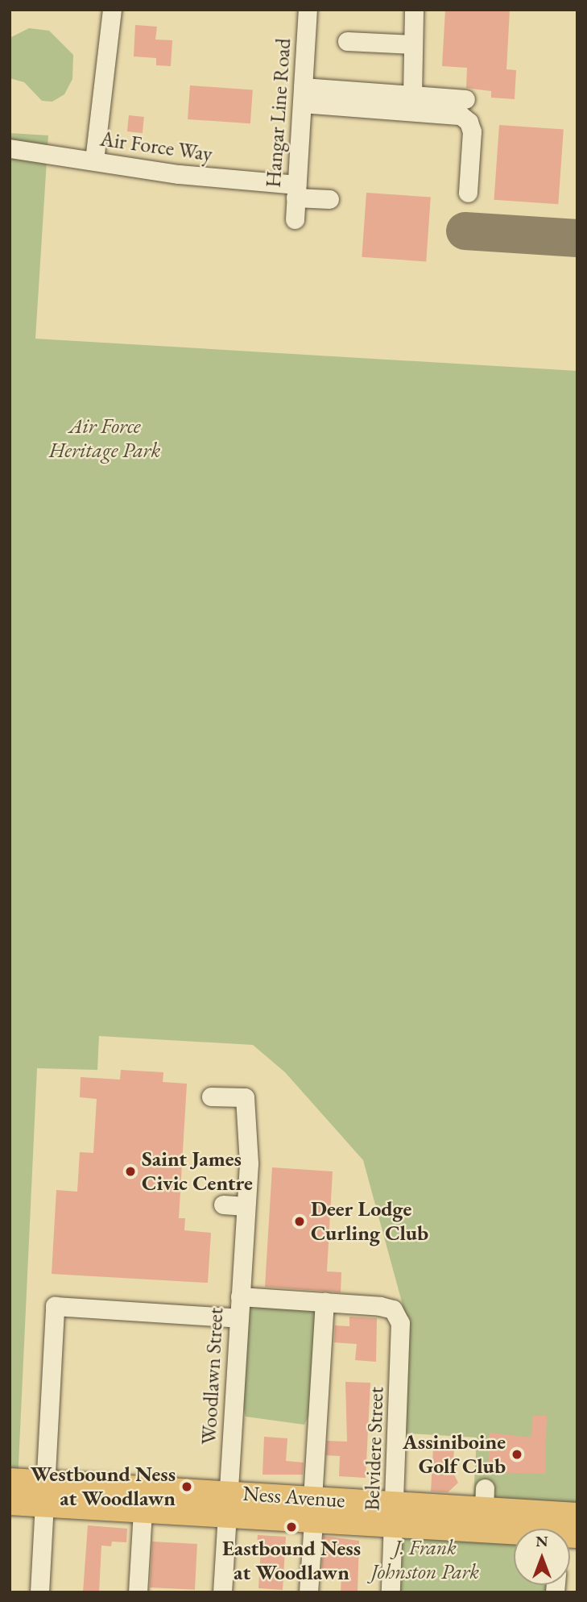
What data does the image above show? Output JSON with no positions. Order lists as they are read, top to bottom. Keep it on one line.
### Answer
{"streets":{"main road":["Ness Avenue"],"street":["Hangar Line Road","Air Force Way","Woodlawn Street","Belvidere Street"]},"crossings":[["Hangar Line Road","Air Force Way"],["Woodlawn Street","Ness Avenue"],["Belvidere Street","Ness Avenue"]],"parks":["Air Force Heritage Park","J. Frank Johnston Park"],"places":["Saint James Civic Centre","Deer Lodge Curling Club","Assiniboine Golf Club","Westbound Ness at Woodlawn","Eastbound Ness at Woodlawn"],"north":"top"}
